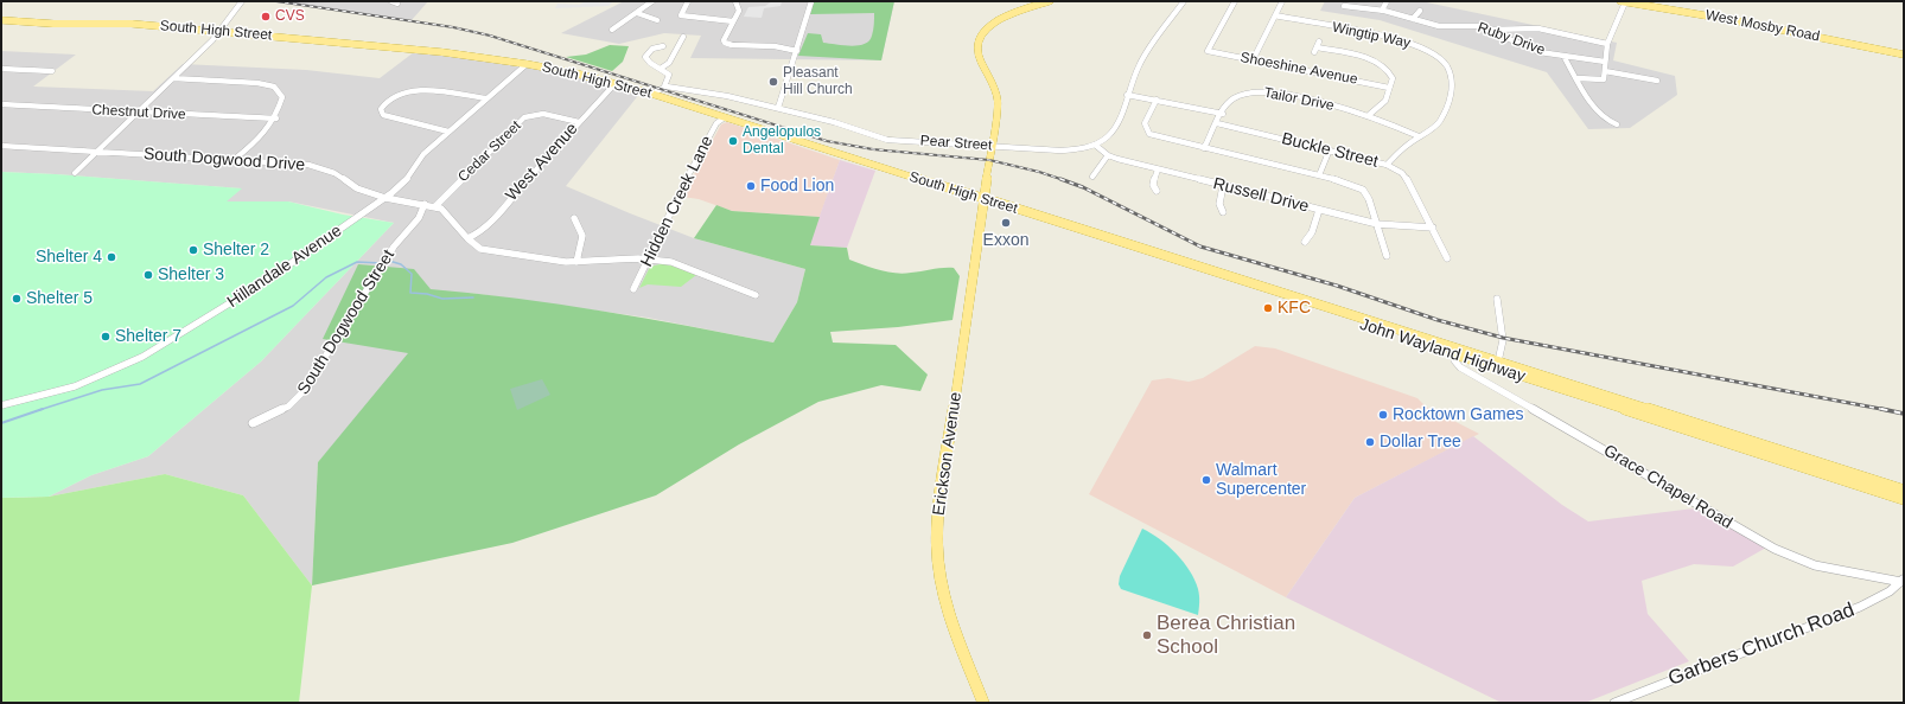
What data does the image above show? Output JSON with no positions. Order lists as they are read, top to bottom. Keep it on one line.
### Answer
{"streets":{"main road":["West Mosby Road","South High Street","John Wayland Highway","Erickson Avenue"],"street":["Wingtip Way","Ruby Drive","Shoeshine Avenue","Tailor Drive","Chestnut Drive","Pear Street","Buckle Street","Cedar Street","South Dogwood Drive","West Avenue","Russell Drive","Hidden Creek Lane","Hillandale Avenue","South Dogwood Street","Grace Chapel Road","Garbers Church Road"]},"crossings":[["South High Street","West Avenue"],["South High Street","Hidden Creek Lane"],["South High Street","Hillandale Avenue"],["South High Street","John Wayland Highway"],["South High Street","Erickson Avenue"],["Wingtip Way","Tailor Drive"],["Wingtip Way","Buckle Street"],["Tailor Drive","Buckle Street"],["Pear Street","Russell Drive"],["Pear Street","Erickson Avenue"],["Buckle Street","Russell Drive"],["Cedar Street","South Dogwood Drive"],["Cedar Street","West Avenue"],["South Dogwood Drive","West Avenue"],["South Dogwood Drive","Hidden Creek Lane"],["South Dogwood Drive","Hillandale Avenue"],["South Dogwood Drive","South Dogwood Street"],["John Wayland Highway","Erickson Avenue"],["John Wayland Highway","Grace Chapel Road"],["Grace Chapel Road","Garbers Church Road"]],"places":["CVS","Pleasant Hill Church","Angelopulos Dental","Food Lion","Exxon","Shelter 2","Shelter 4","Shelter 3","Shelter 5","KFC","Shelter 7","Rocktown Games","Dollar Tree","Walmart Supercenter","Berea Christian School"]}
